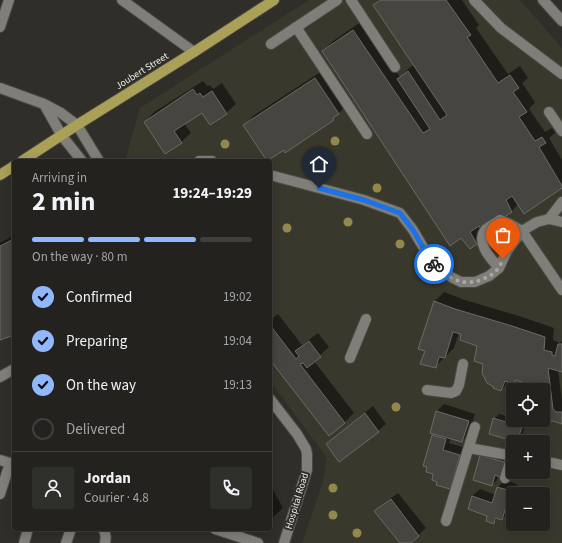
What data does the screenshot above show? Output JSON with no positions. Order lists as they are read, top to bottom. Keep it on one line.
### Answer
{"streets":{"main road":["Joubert Street"],"street":["Hospital Road"]},"page":{"heading":["2 min","Arriving in","19:24–19:29"],"panel":["Jordan","Courier · 4.8"],"bar":"On the way · 80 m","list":[["Confirmed","19:02"],["Preparing","19:04"],["On the way","19:13"],"Delivered"],"map_buttons":["+","−"]}}
